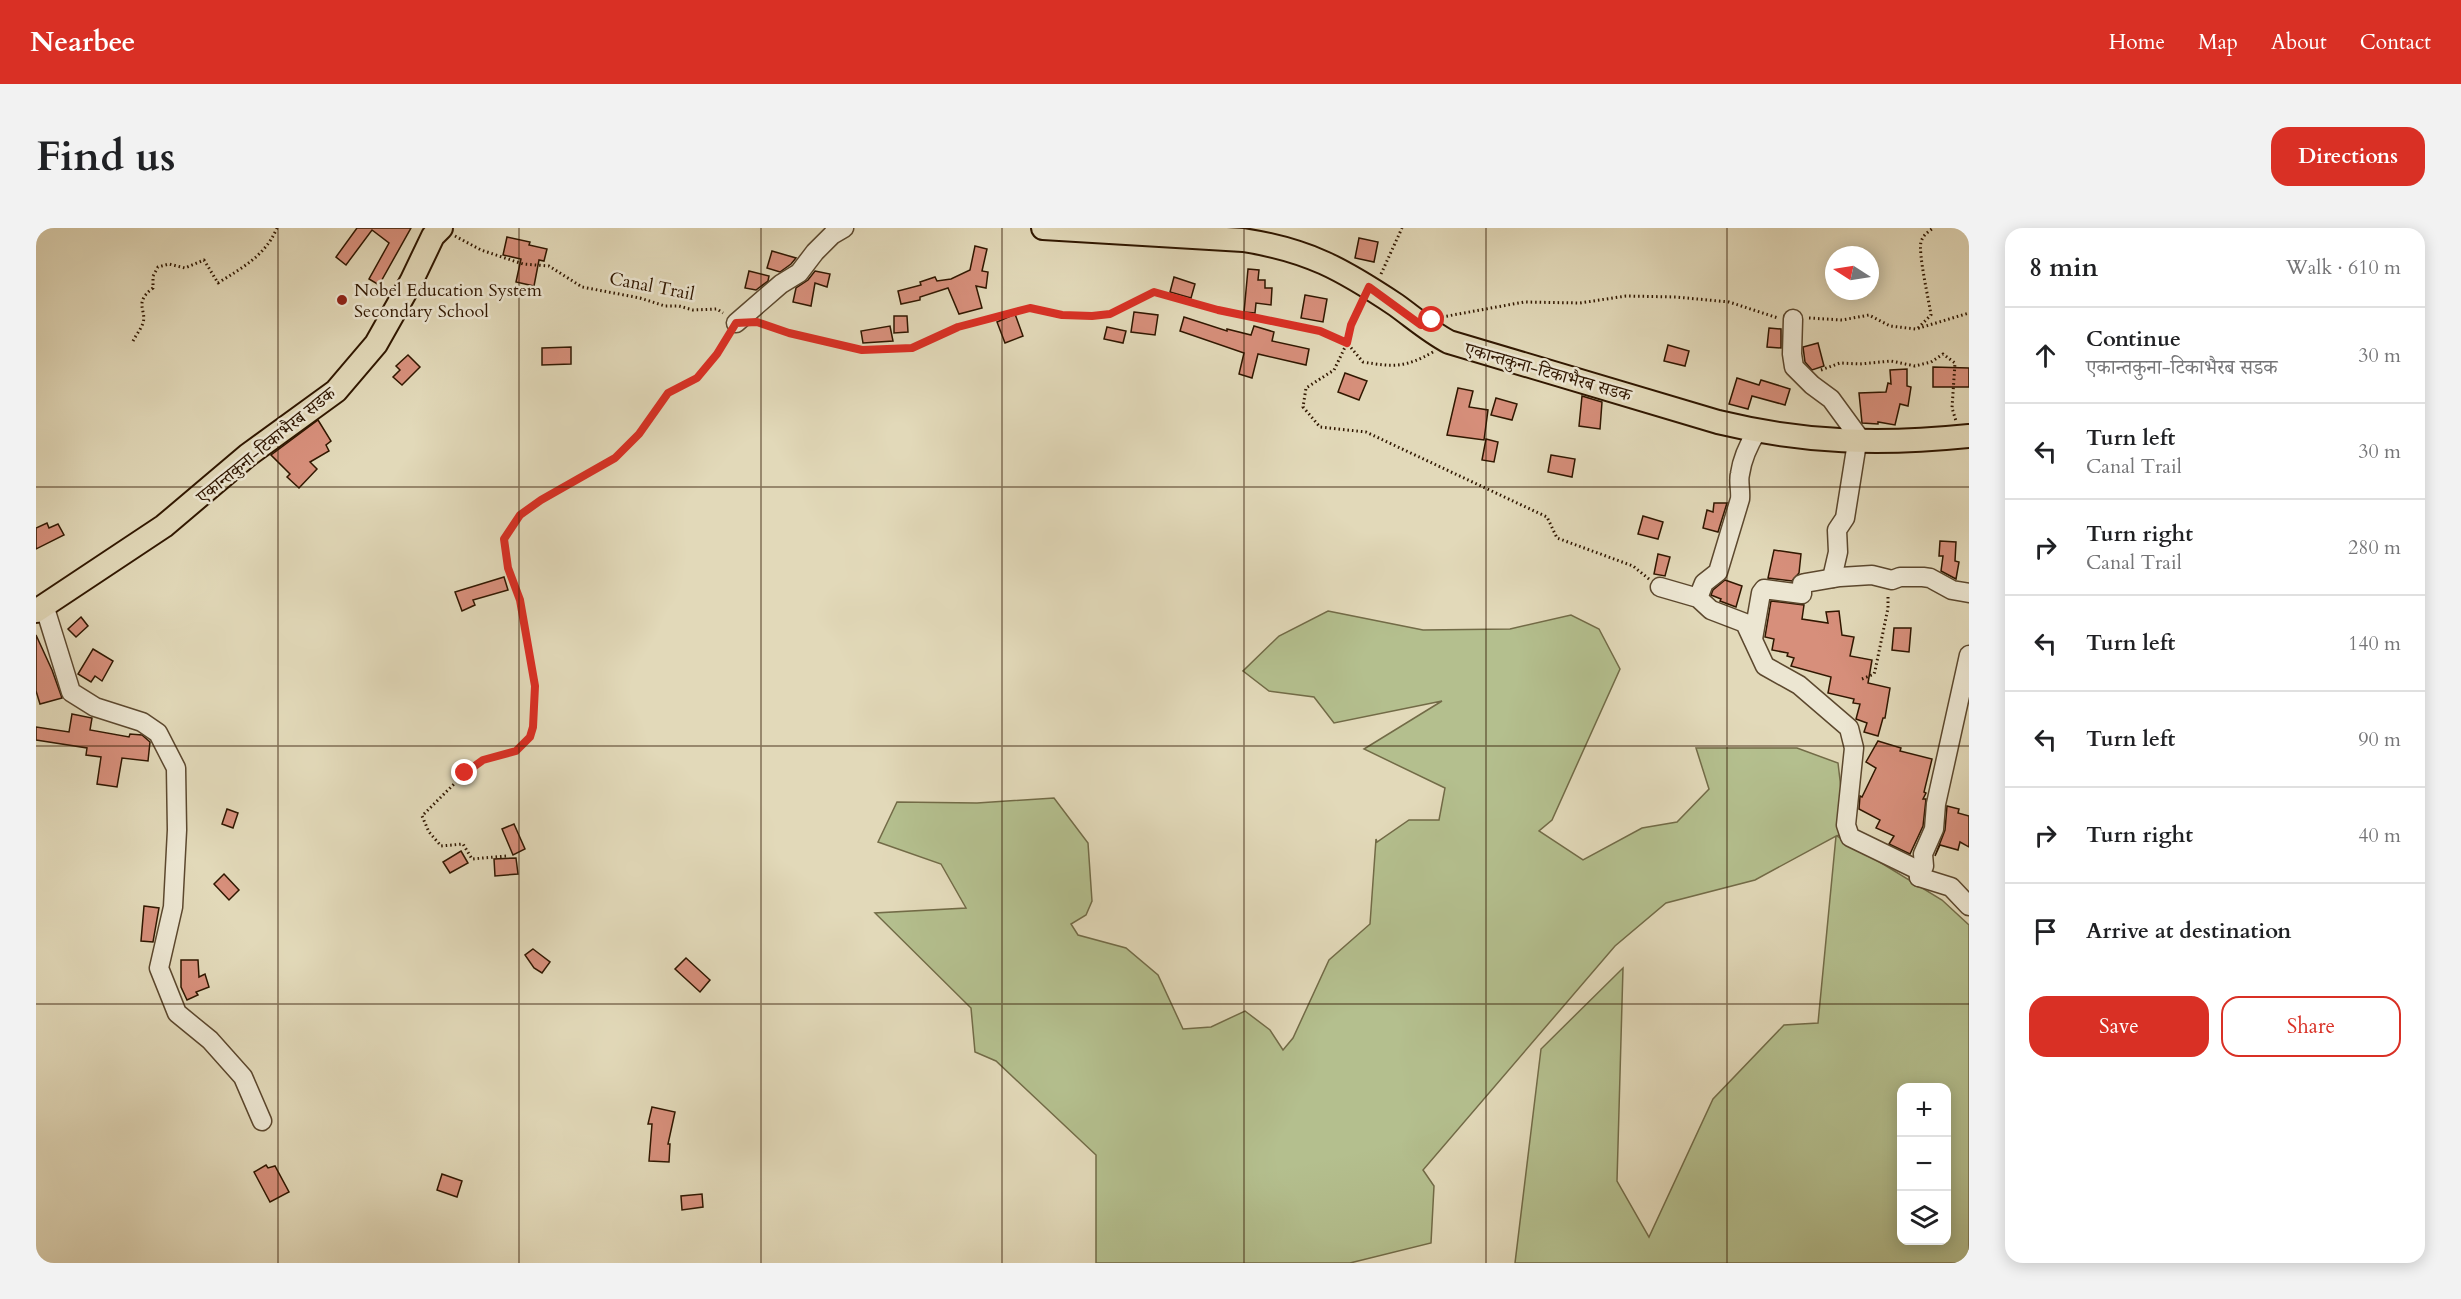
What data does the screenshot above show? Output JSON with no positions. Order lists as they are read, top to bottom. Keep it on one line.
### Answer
{"streets":{"main road":["एकान्तकुना-टिकाभैरब सडक"],"path":["Canal Trail"]},"crossings":[["Canal Trail","एकान्तकुना-टिकाभैरब सडक"]],"places":["Nobel Education System Secondary School"],"north":"left","page":{"header":"Nearbee","nav":["Home","Map","About","Contact"],"buttons":["Directions",["Save","Share"]],"title":"Find us","heading":["8 min","Walk · 610 m"],"list":[["Continue","एकान्तकुना-टिकाभैरब सडक","30 m"],["Turn left","Canal Trail","30 m"],["Turn right","Canal Trail","280 m"],["Turn left","140 m"],["Turn left","90 m"],["Turn right","40 m"],"Arrive at destination"],"map_buttons":["+","−"]}}
